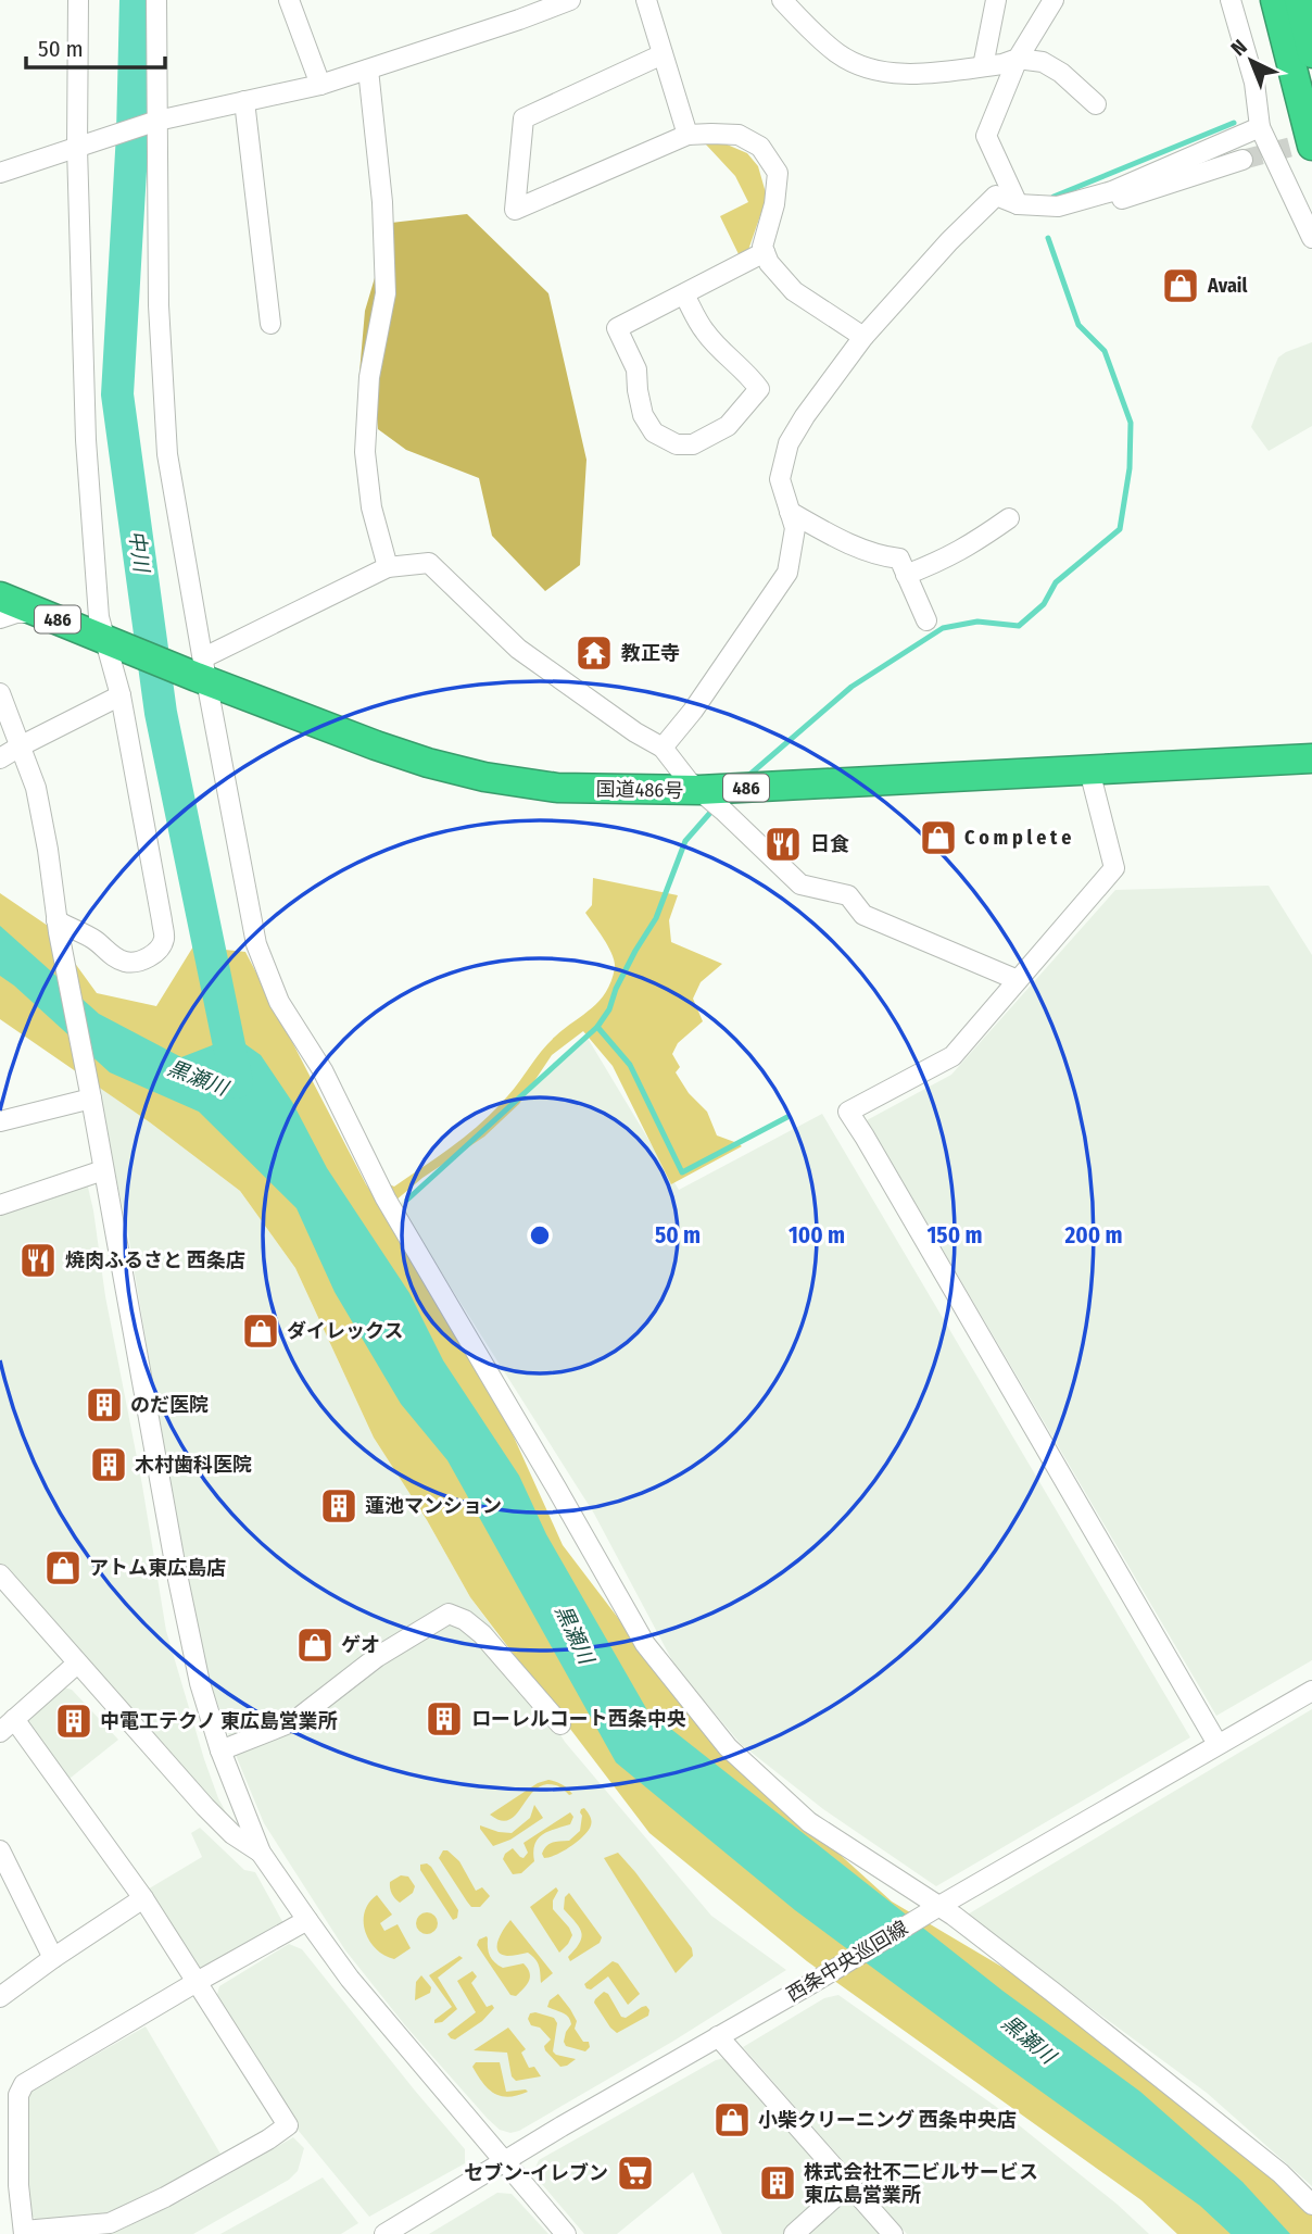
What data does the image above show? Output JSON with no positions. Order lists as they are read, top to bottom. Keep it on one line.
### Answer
{"streets":{"highway":["486","国道486号"],"street":["西条中央巡回線"]},"water":["中川","黒瀬川"],"places":{"shop":["Avail","C o m p l e t e","ダイレックス","アトム東広島店","ゲオ","小柴クリーニング 西条中央店"],"temple":["教正寺"],"restaurant":["日食","焼肉ふるさと 西条店"],"building":["のだ医院","木村歯科医院","蓮池マンション","ローレルコート西条中央","中電工テクノ 東広島営業所","株式会社不二ビルサービス 東広島営業所"],"supermarket":["セブン-イレブン"]},"scale_bar":"50 m","north":"top left","rings":["50 m","100 m","150 m","200 m"]}
